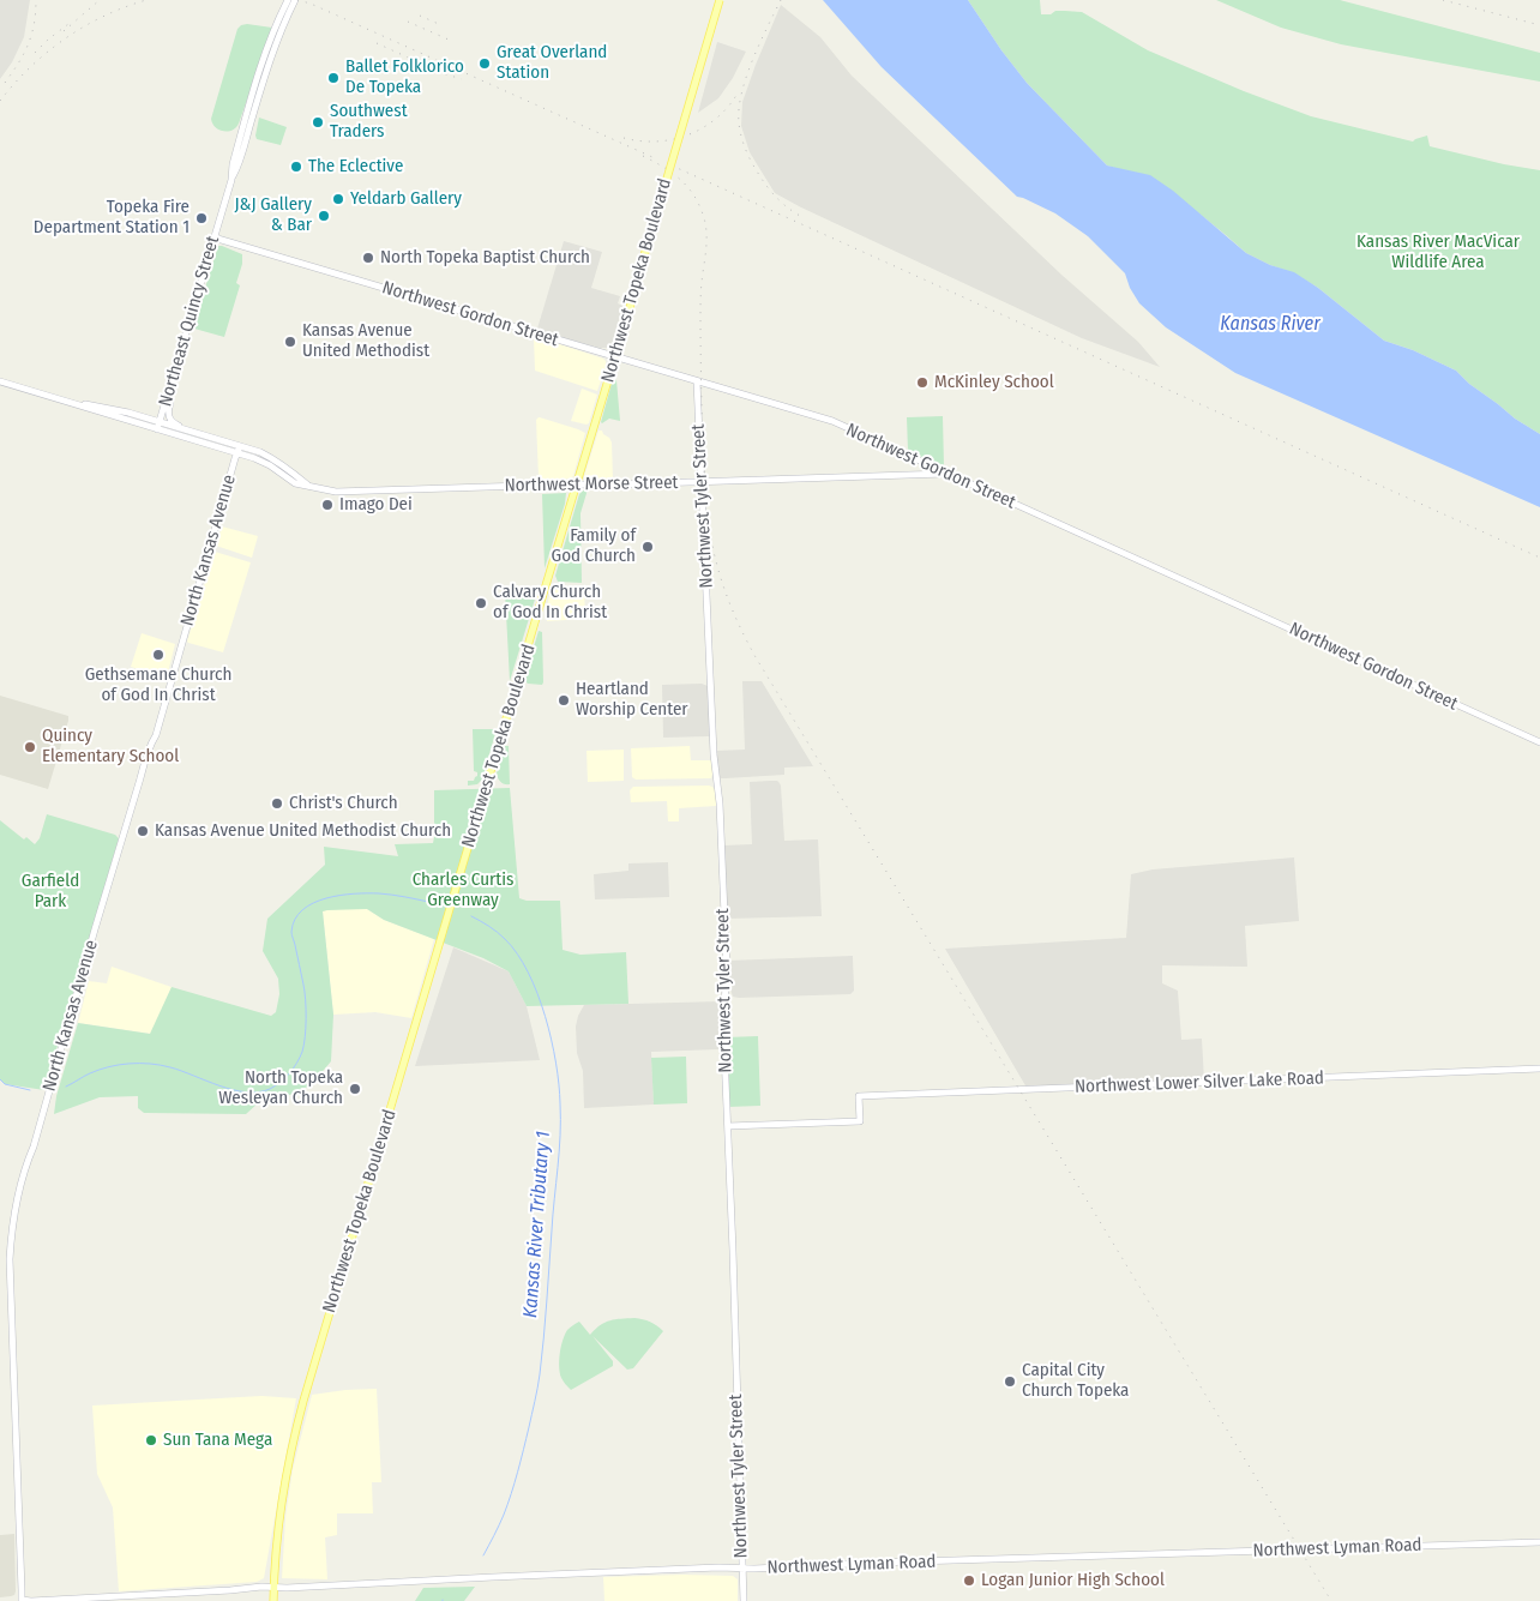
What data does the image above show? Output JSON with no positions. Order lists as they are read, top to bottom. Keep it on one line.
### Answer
{"streets":{"main road":["Northwest Topeka Boulevard","Northwest Gordon Street","Northeast Quincy Street","Northwest Morse Street","Northwest Tyler Street","North Kansas Avenue","Northwest Lower Silver Lake Road","Northwest Lyman Road"]},"crossings":[["Northwest Topeka Boulevard","Northwest Gordon Street"],["Northwest Topeka Boulevard","Northwest Morse Street"],["Northwest Topeka Boulevard","Northwest Lyman Road"],["Northwest Gordon Street","Northeast Quincy Street"],["Northwest Gordon Street","Northwest Morse Street"],["Northwest Gordon Street","Northwest Tyler Street"],["Northwest Morse Street","Northwest Tyler Street"],["Northwest Morse Street","North Kansas Avenue"],["Northwest Tyler Street","Northwest Lower Silver Lake Road"],["Northwest Tyler Street","Northwest Lyman Road"],["North Kansas Avenue","Northwest Lyman Road"]],"water":["Kansas River","Kansas River Tributary 1"],"parks":["Kansas River MacVicar Wildlife Area","Charles Curtis Greenway","Garfield Park"],"places":["Great Overland Station","Ballet Folklorico De Topeka","Southwest Traders","The Eclective","Yeldarb Gallery","J&J Gallery & Bar","Topeka Fire Department Station 1","North Topeka Baptist Church","Kansas Avenue United Methodist","McKinley School","Imago Dei","Family of God Church","Calvary Church of God In Christ","Gethsemane Church of God In Christ","Heartland Worship Center","Quincy Elementary School","Christ's Church","Kansas Avenue United Methodist Church","North Topeka Wesleyan Church","Capital City Church Topeka","Sun Tana Mega","Logan Junior High School"]}
